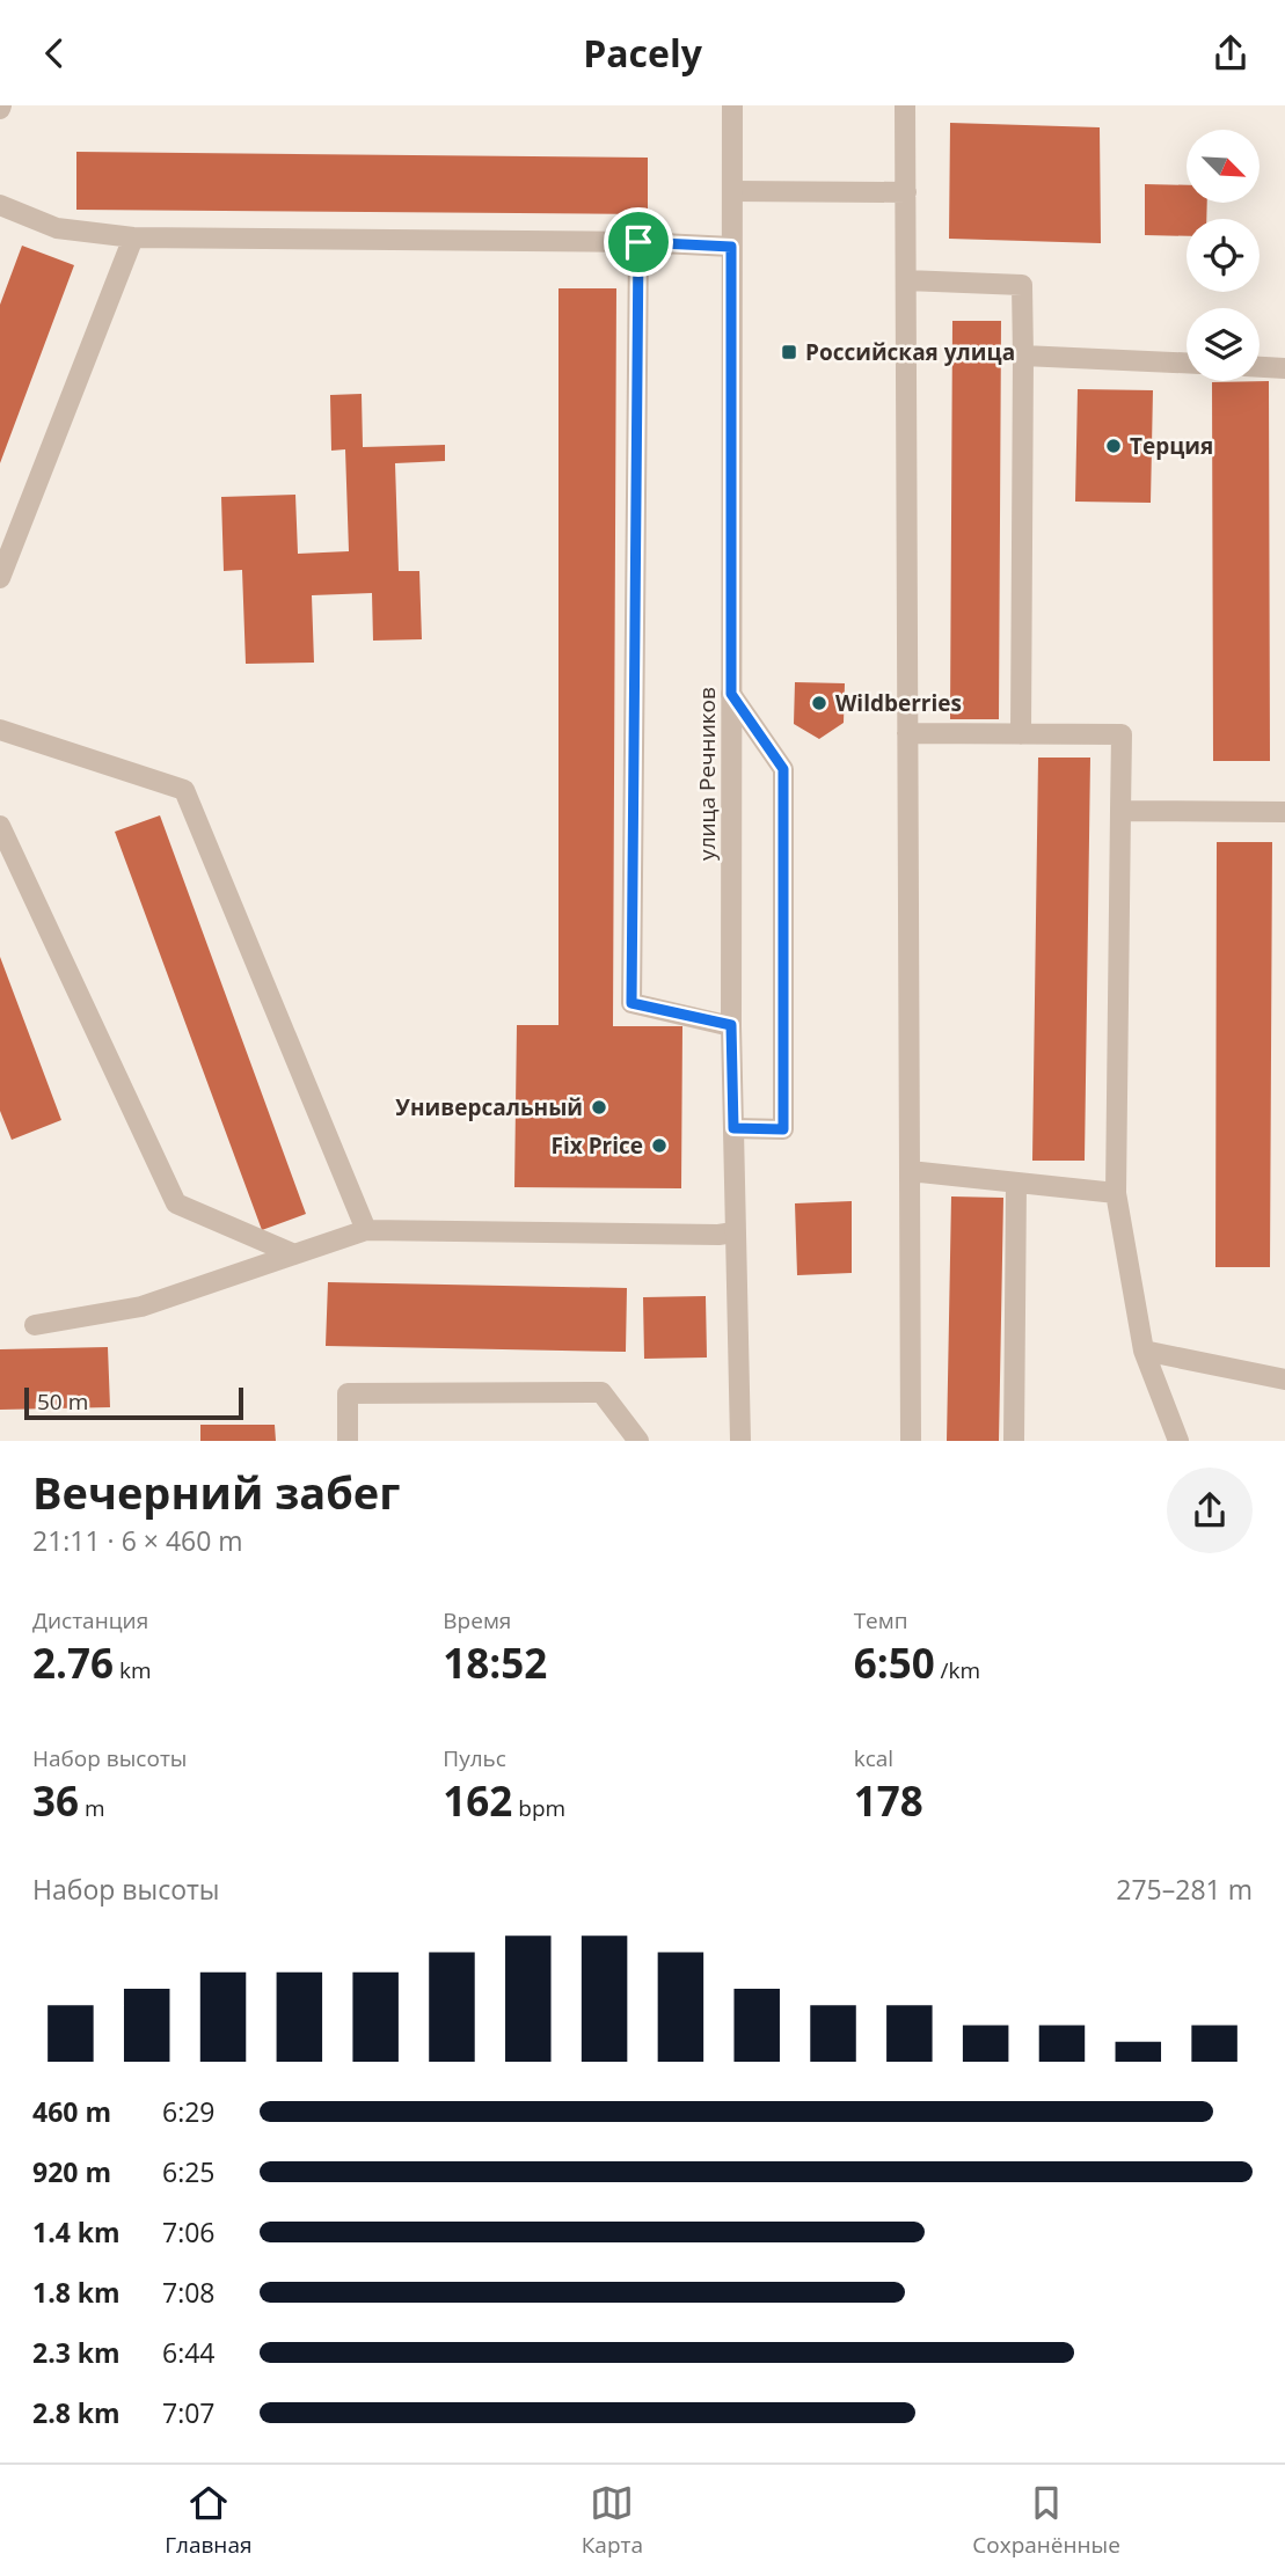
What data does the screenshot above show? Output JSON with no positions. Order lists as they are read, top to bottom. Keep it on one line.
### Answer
{"streets":{"street":["улица Речников"]},"places":{"transit":["Российская улица"],"other":["Терция","Wildberries","Универсальный","Fix Price"]},"scale_bar":"50 m","north":"bottom right","page":{"header":"Pacely","scale":"50 m","heading":["Вечерний забег","21:11 · 6 × 460 m"],"stats":[["Дистанция","2.76 km"],["Время","18:52"],["Темп","6:50 /km"],["Набор высоты","36 m"],["Пульс","162 bpm"],["kcal","178"]],"chart":["Набор высоты","275–281 m"],"list":[{"name":"460 m","note":"6:29"},{"name":"920 m","note":"6:25"},{"name":"1.4 km","note":"7:06"},{"name":"1.8 km","note":"7:08"},{"name":"2.3 km","note":"6:44"},{"name":"2.8 km","note":"7:07"}],"tabs":["Главная","Карта","Сохранённые"]}}
